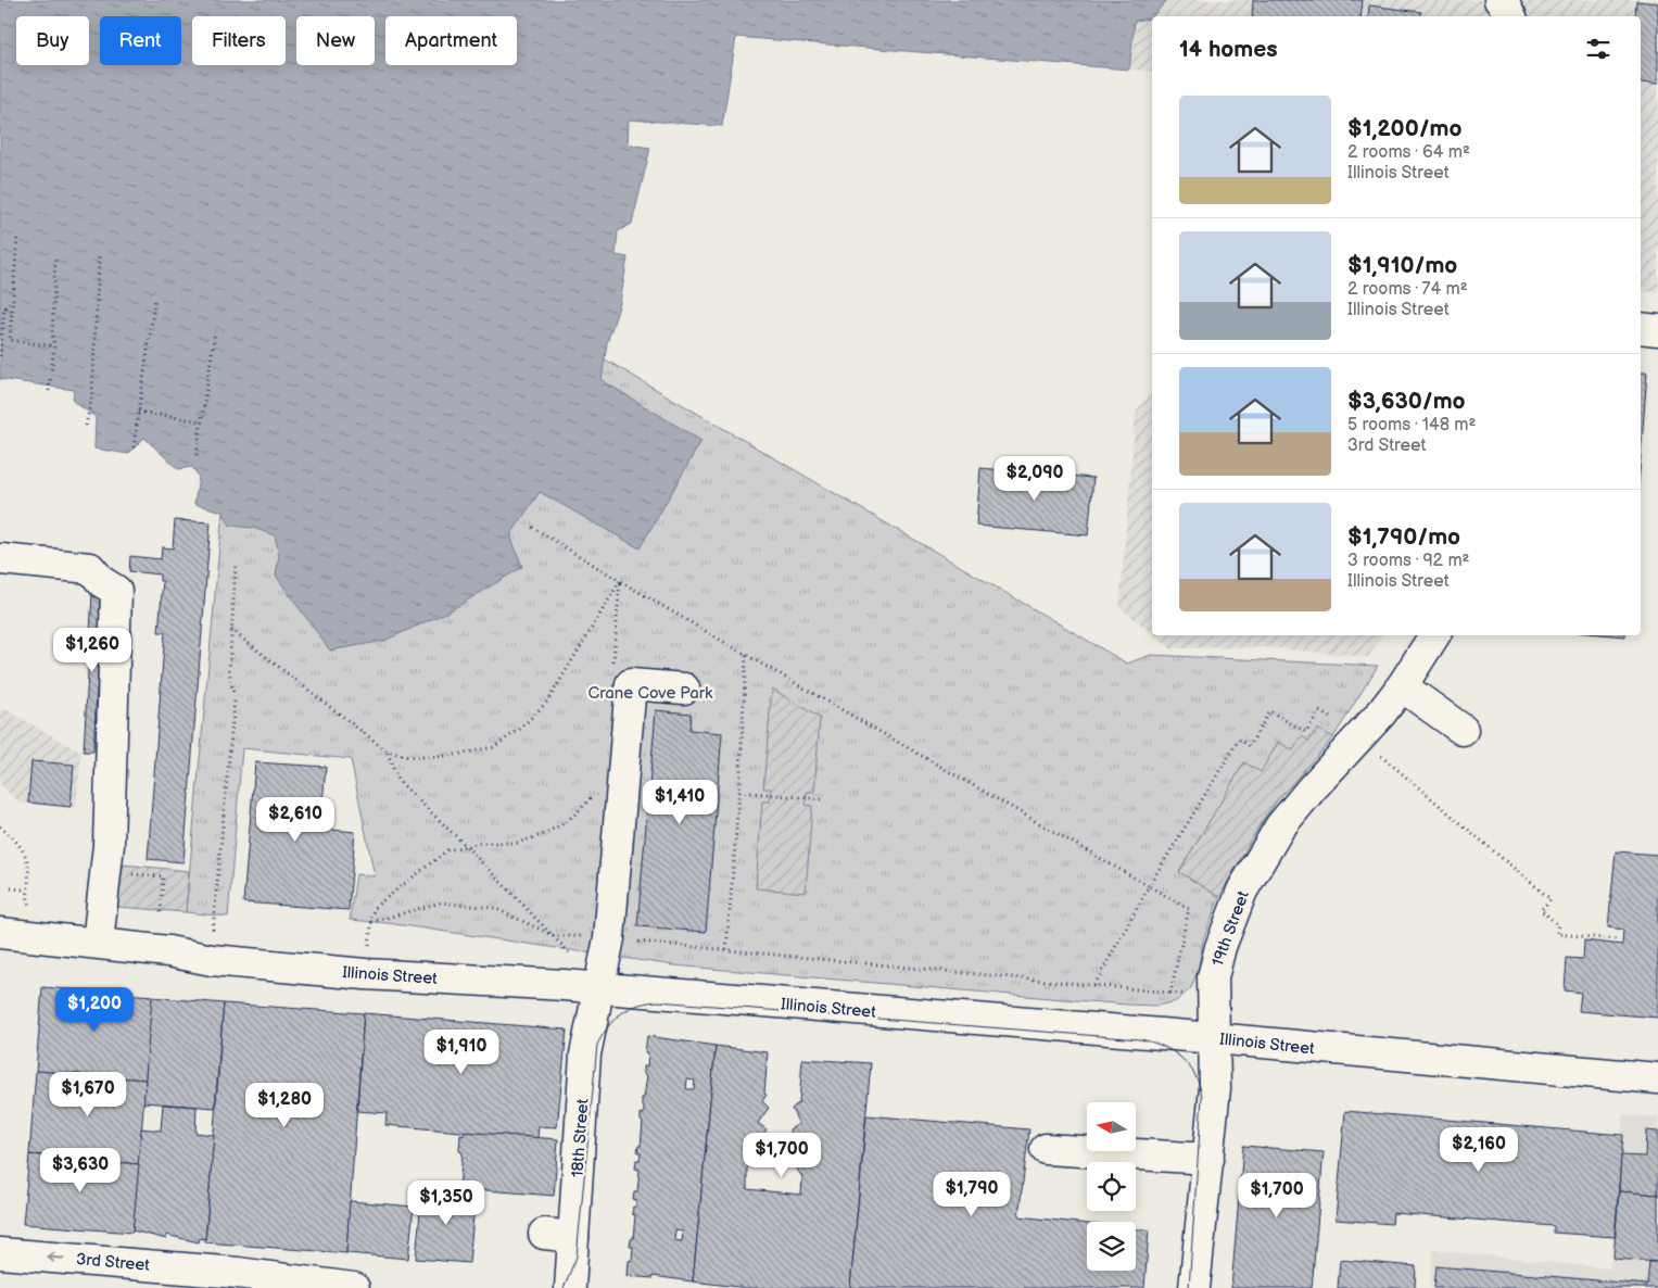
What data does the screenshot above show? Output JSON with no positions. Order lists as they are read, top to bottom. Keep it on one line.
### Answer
{"streets":{"street":["19th Street","Illinois Street","18th Street","3rd Street"]},"crossings":[["19th Street","Illinois Street"],["Illinois Street","18th Street"]],"one_way":["3rd Street"],"parks":["Crane Cove Park"],"north":"left","page":{"chip":["Buy","Rent","Filters","New","Apartment"],"heading":"14 homes","list":[{"name":"$1,200/mo","note":"2 rooms · 64 m² · Illinois Street"},{"name":"$1,910/mo","note":"2 rooms · 74 m² · Illinois Street"},{"name":"$3,630/mo","note":"5 rooms · 148 m² · 3rd Street"},{"name":"$1,790/mo","note":"3 rooms · 92 m² · Illinois Street"}],"price":["$2,090","$1,260","$1,410","$2,610","$1,200","$1,910","$1,670","$1,280","$2,160","$1,700","$3,630","$1,790","$1,700","$1,350"]}}
